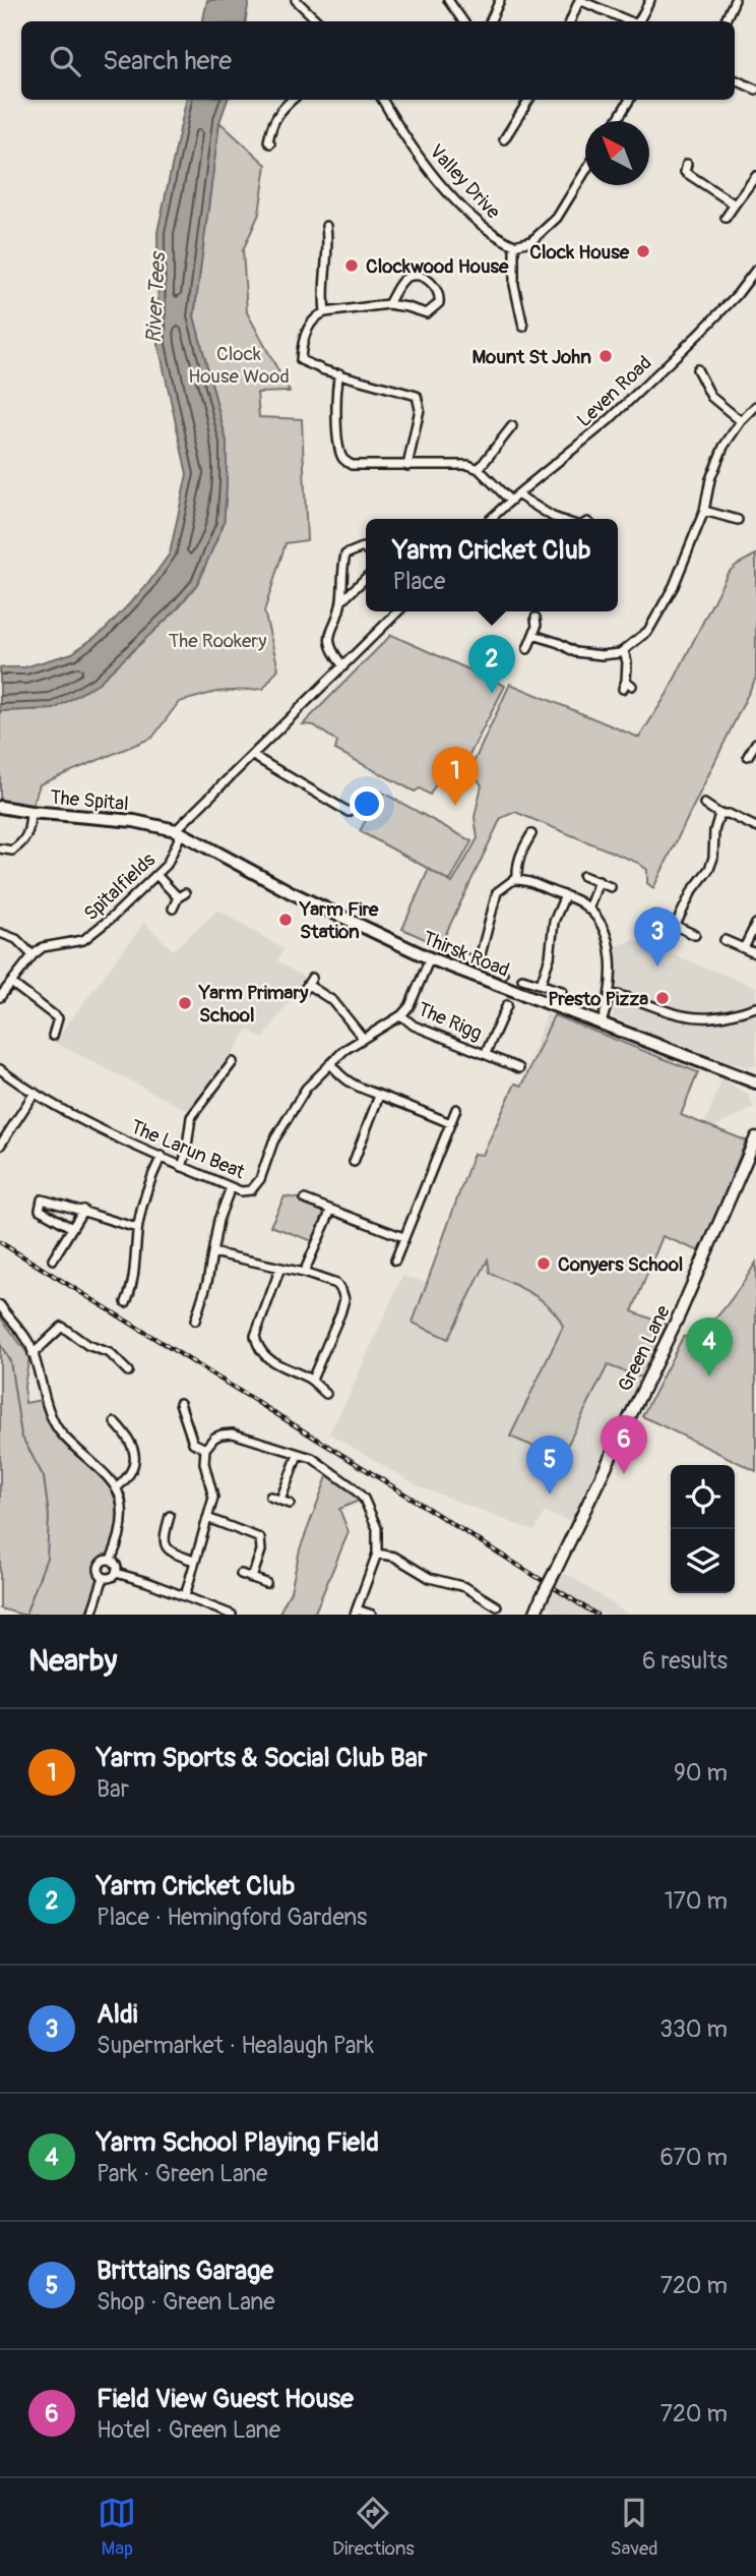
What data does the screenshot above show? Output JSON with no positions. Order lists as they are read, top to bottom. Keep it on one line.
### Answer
{"streets":{"main road":["The Spital","Thirsk Road","Green Lane"],"street":["Valley Drive","Leven Road","Spitalfields","The Rigg","The Larun Beat"]},"crossings":[["The Spital","Spitalfields"],["The Spital","Thirsk Road"],["Spitalfields","Thirsk Road"],["The Rigg","The Larun Beat"]],"water":["River Tees"],"parks":["Clock House Wood","The Rookery"],"places":["Clock House","Clockwood House","Mount St John","Yarm Fire Station","Presto Pizza","Yarm Primary School","Conyers School"],"north":"top left","page":{"search":"Search here","popup":["Yarm Cricket Club","Place"],"pins":["2","1","3","4","6","5"],"heading":["Nearby","6 results"],"list":[{"mark":"1","name":"Yarm Sports & Social Club Bar","note":"Bar","value":"90 m"},{"mark":"2","name":"Yarm Cricket Club","note":"Place · Hemingford Gardens","value":"170 m"},{"mark":"3","name":"Aldi","note":"Supermarket · Healaugh Park","value":"330 m"},{"mark":"4","name":"Yarm School Playing Field","note":"Park · Green Lane","value":"670 m"},{"mark":"5","name":"Brittains Garage","note":"Shop · Green Lane","value":"720 m"},{"mark":"6","name":"Field View Guest House","note":"Hotel · Green Lane","value":"720 m"}],"nav":["Map","Directions","Saved"]}}
